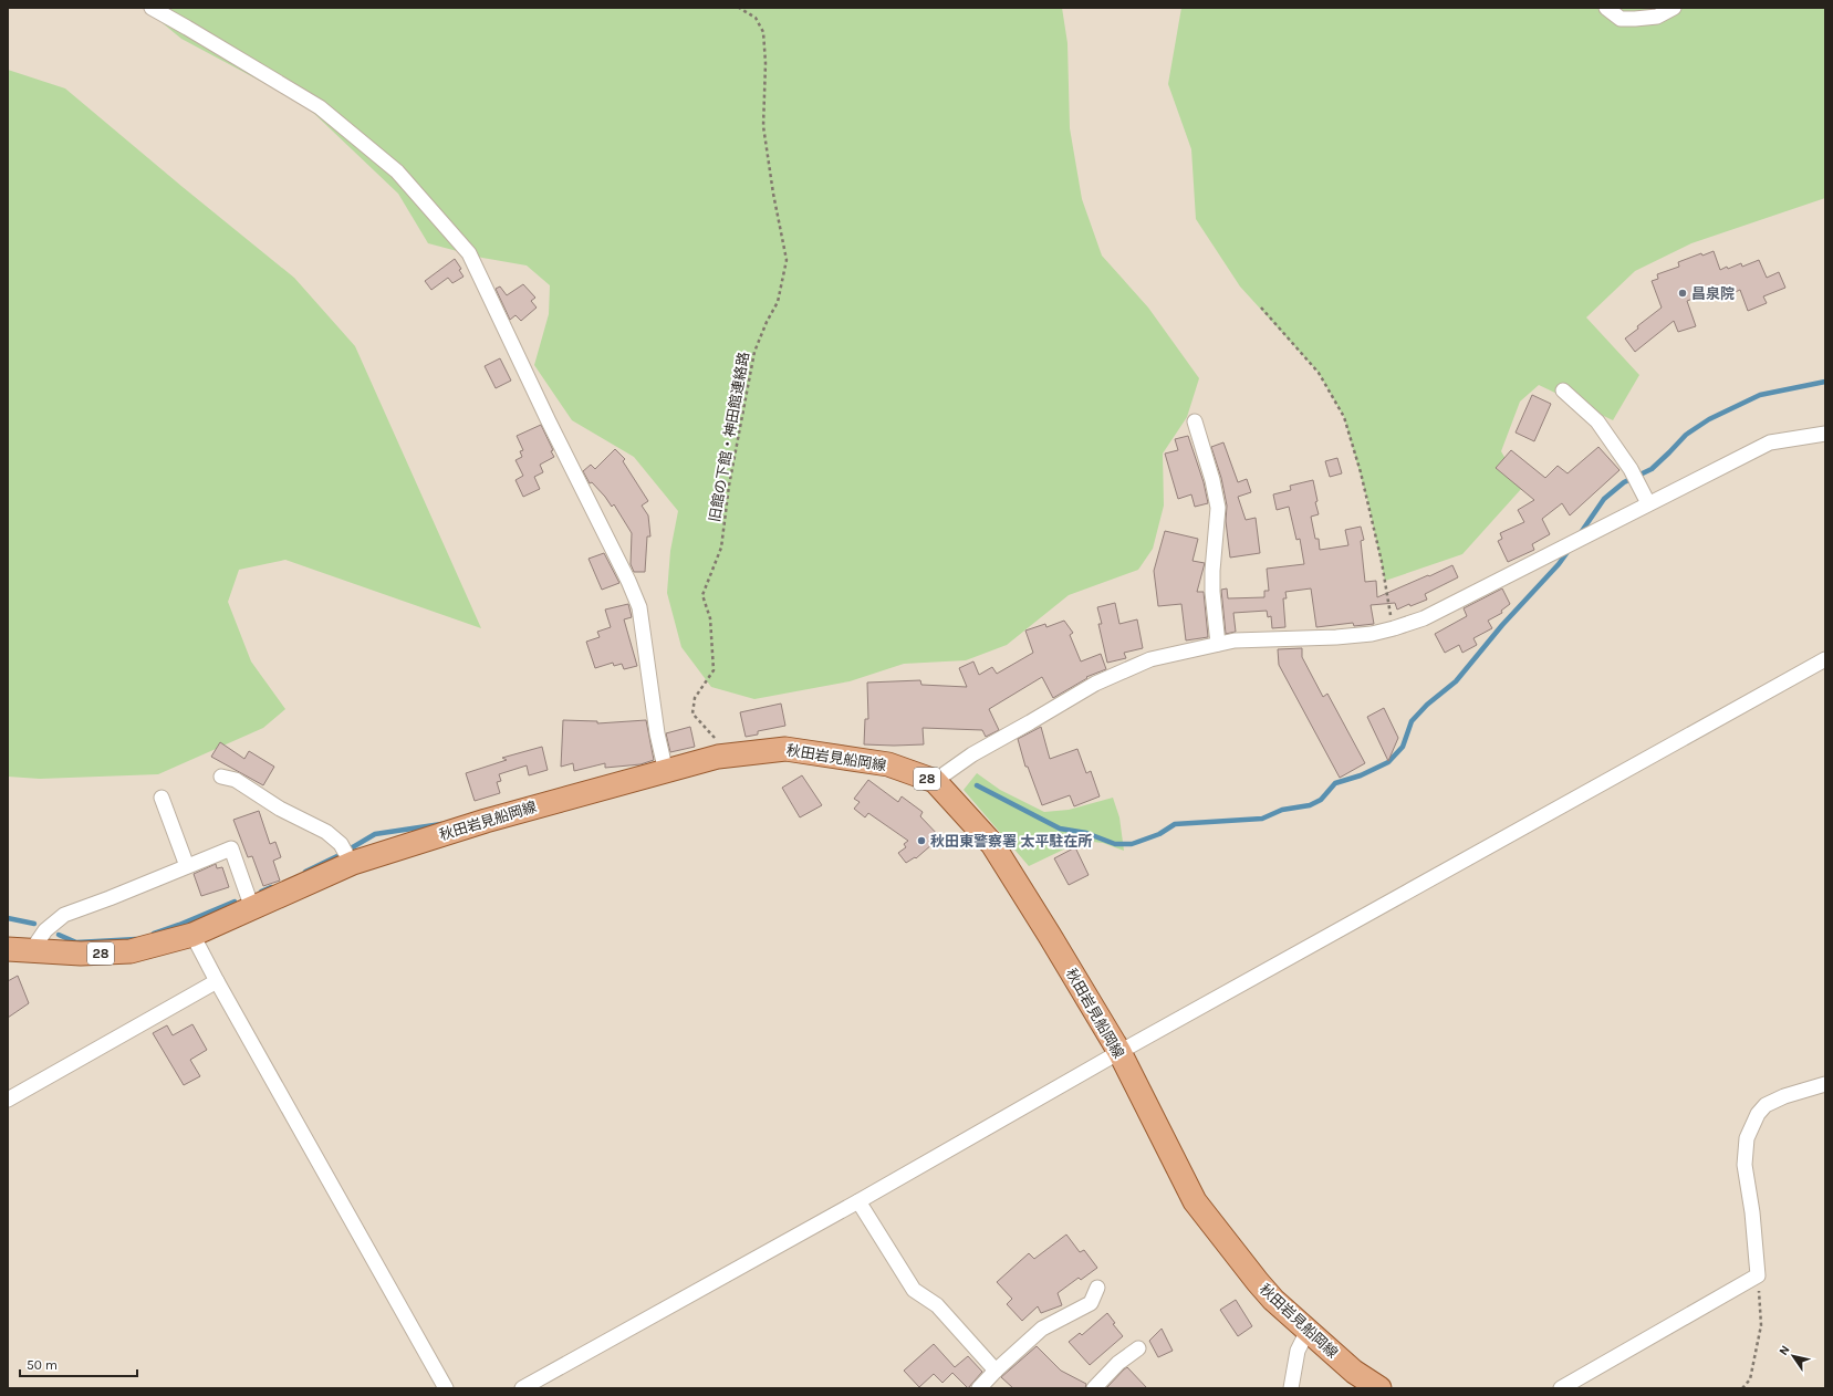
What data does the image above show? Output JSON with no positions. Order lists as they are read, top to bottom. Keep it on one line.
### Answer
{"streets":{"main road":["秋田岩見船岡線","28"],"path":["旧館の下館・神田館連絡路"]},"crossings":[["旧館の下館・神田館連絡路","秋田岩見船岡線"]],"places":["昌泉院","秋田東警察署 太平駐在所"],"scale_bar":"50 m","north":"top left"}
